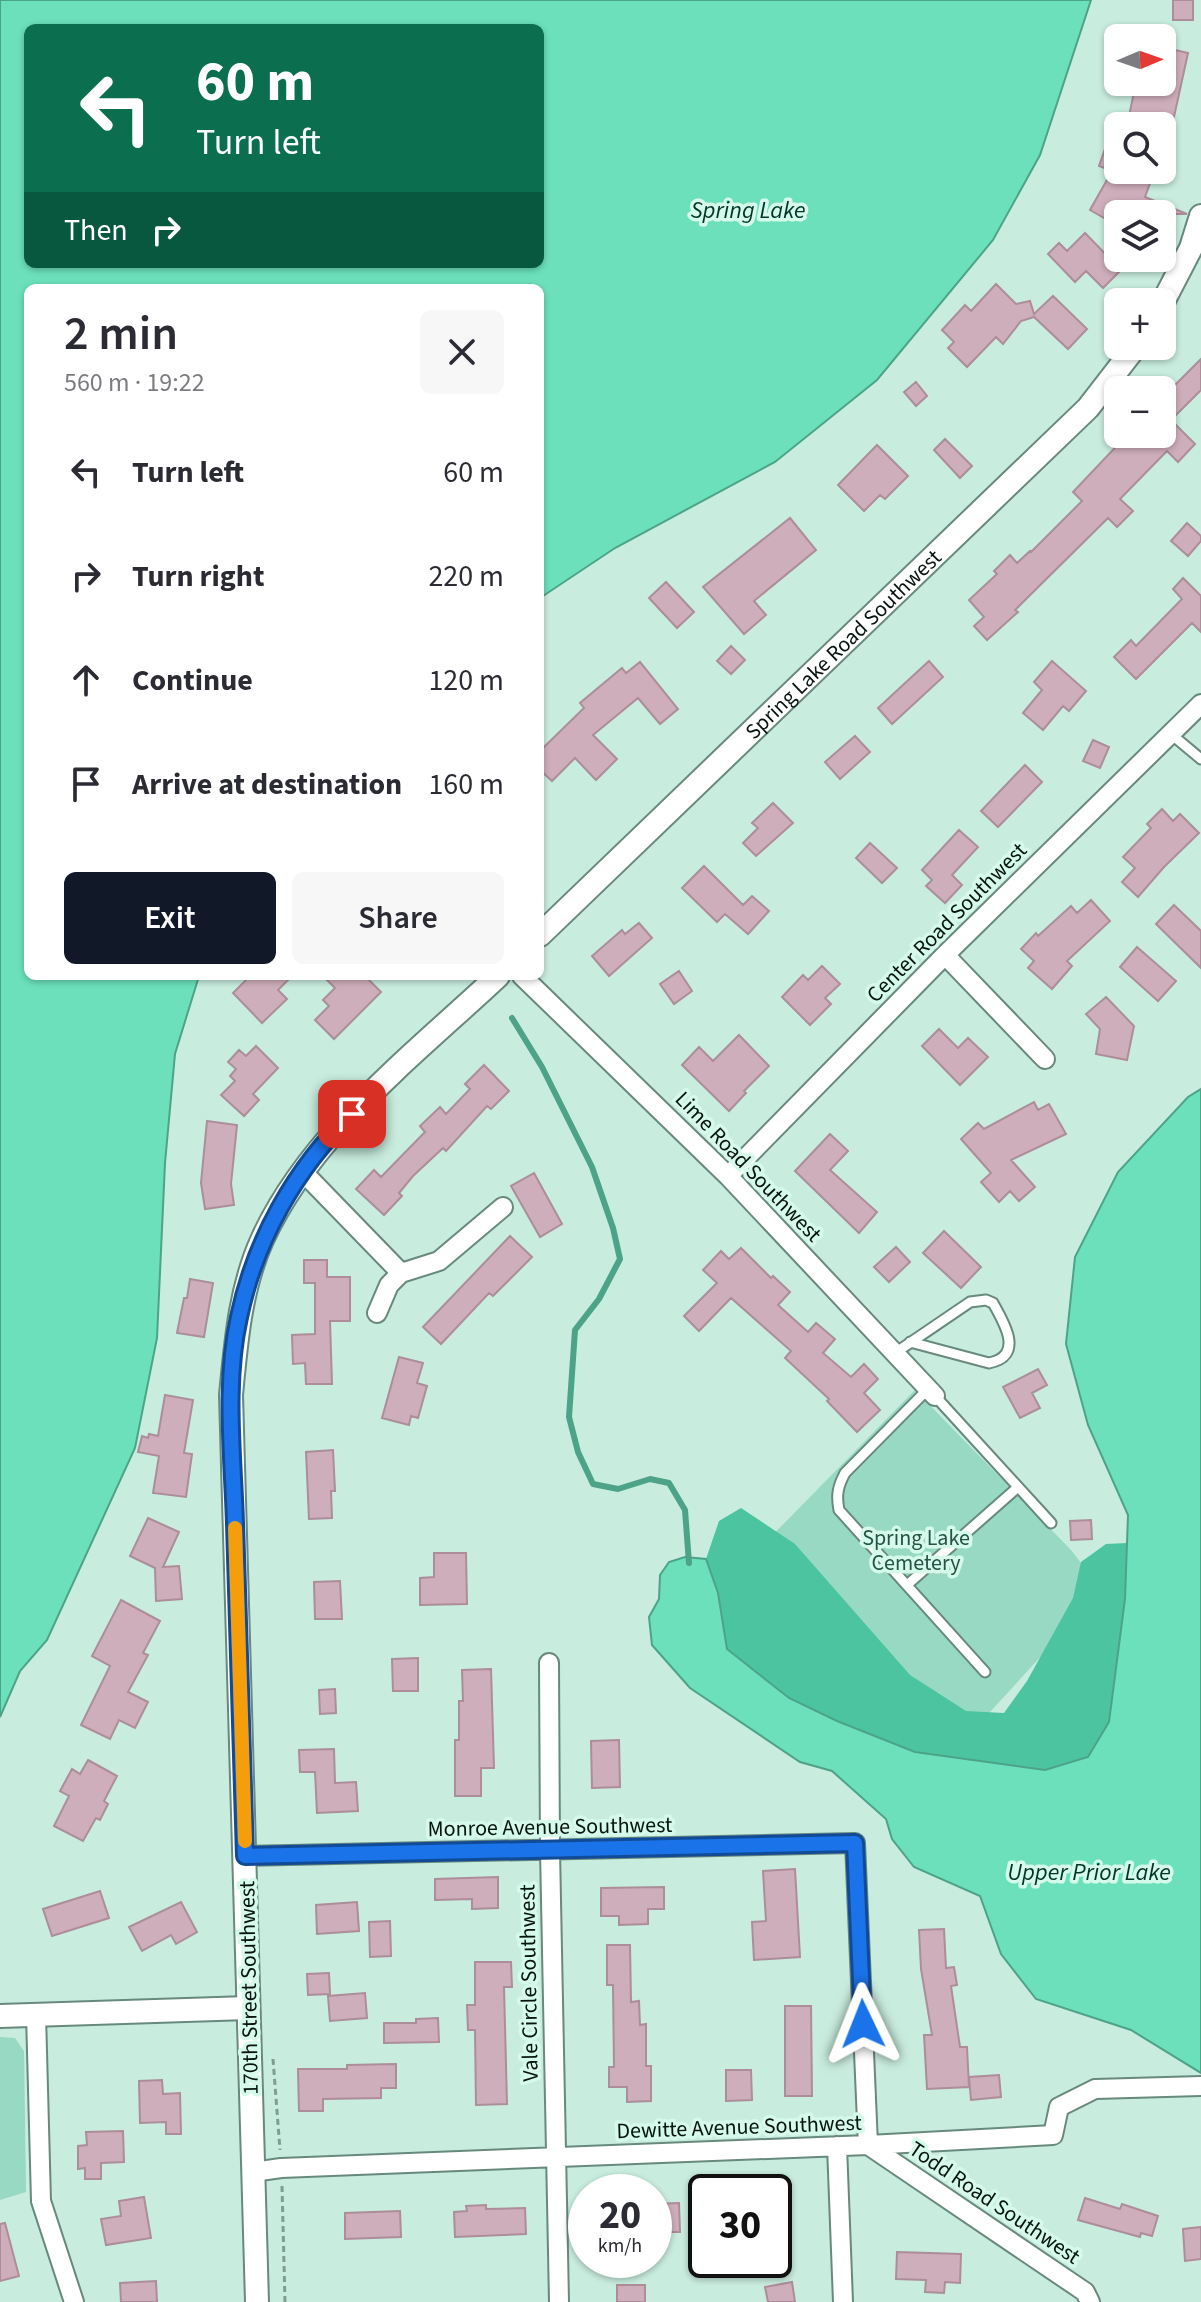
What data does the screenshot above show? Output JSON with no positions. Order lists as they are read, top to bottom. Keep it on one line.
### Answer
{"streets":{"street":["Spring Lake Road Southwest","Center Road Southwest","Lime Road Southwest","Monroe Avenue Southwest","Vale Circle Southwest","170th Street Southwest","Dewitte Avenue Southwest","Todd Road Southwest"]},"crossings":[["Center Road Southwest","Lime Road Southwest"],["Monroe Avenue Southwest","Vale Circle Southwest"],["Monroe Avenue Southwest","170th Street Southwest"],["Monroe Avenue Southwest","Dewitte Avenue Southwest"],["Monroe Avenue Southwest","Todd Road Southwest"],["Vale Circle Southwest","Dewitte Avenue Southwest"],["170th Street Southwest","Dewitte Avenue Southwest"],["Dewitte Avenue Southwest","Todd Road Southwest"]],"water":["Spring Lake","Upper Prior Lake"],"parks":["Spring Lake Cemetery"],"north":"right","page":{"map_buttons":["+","−"],"turn":["60 m","Turn left"],"then":"Then","heading":["2 min","560 m · 19:22"],"list":[{"name":"Turn left","value":"60 m"},{"name":"Turn right","value":"220 m"},{"name":"Continue","value":"120 m"},{"name":"Arrive at destination","value":"160 m"}],"buttons":["Exit","Share"],"speed":"20 km/h","limit":"30"}}
